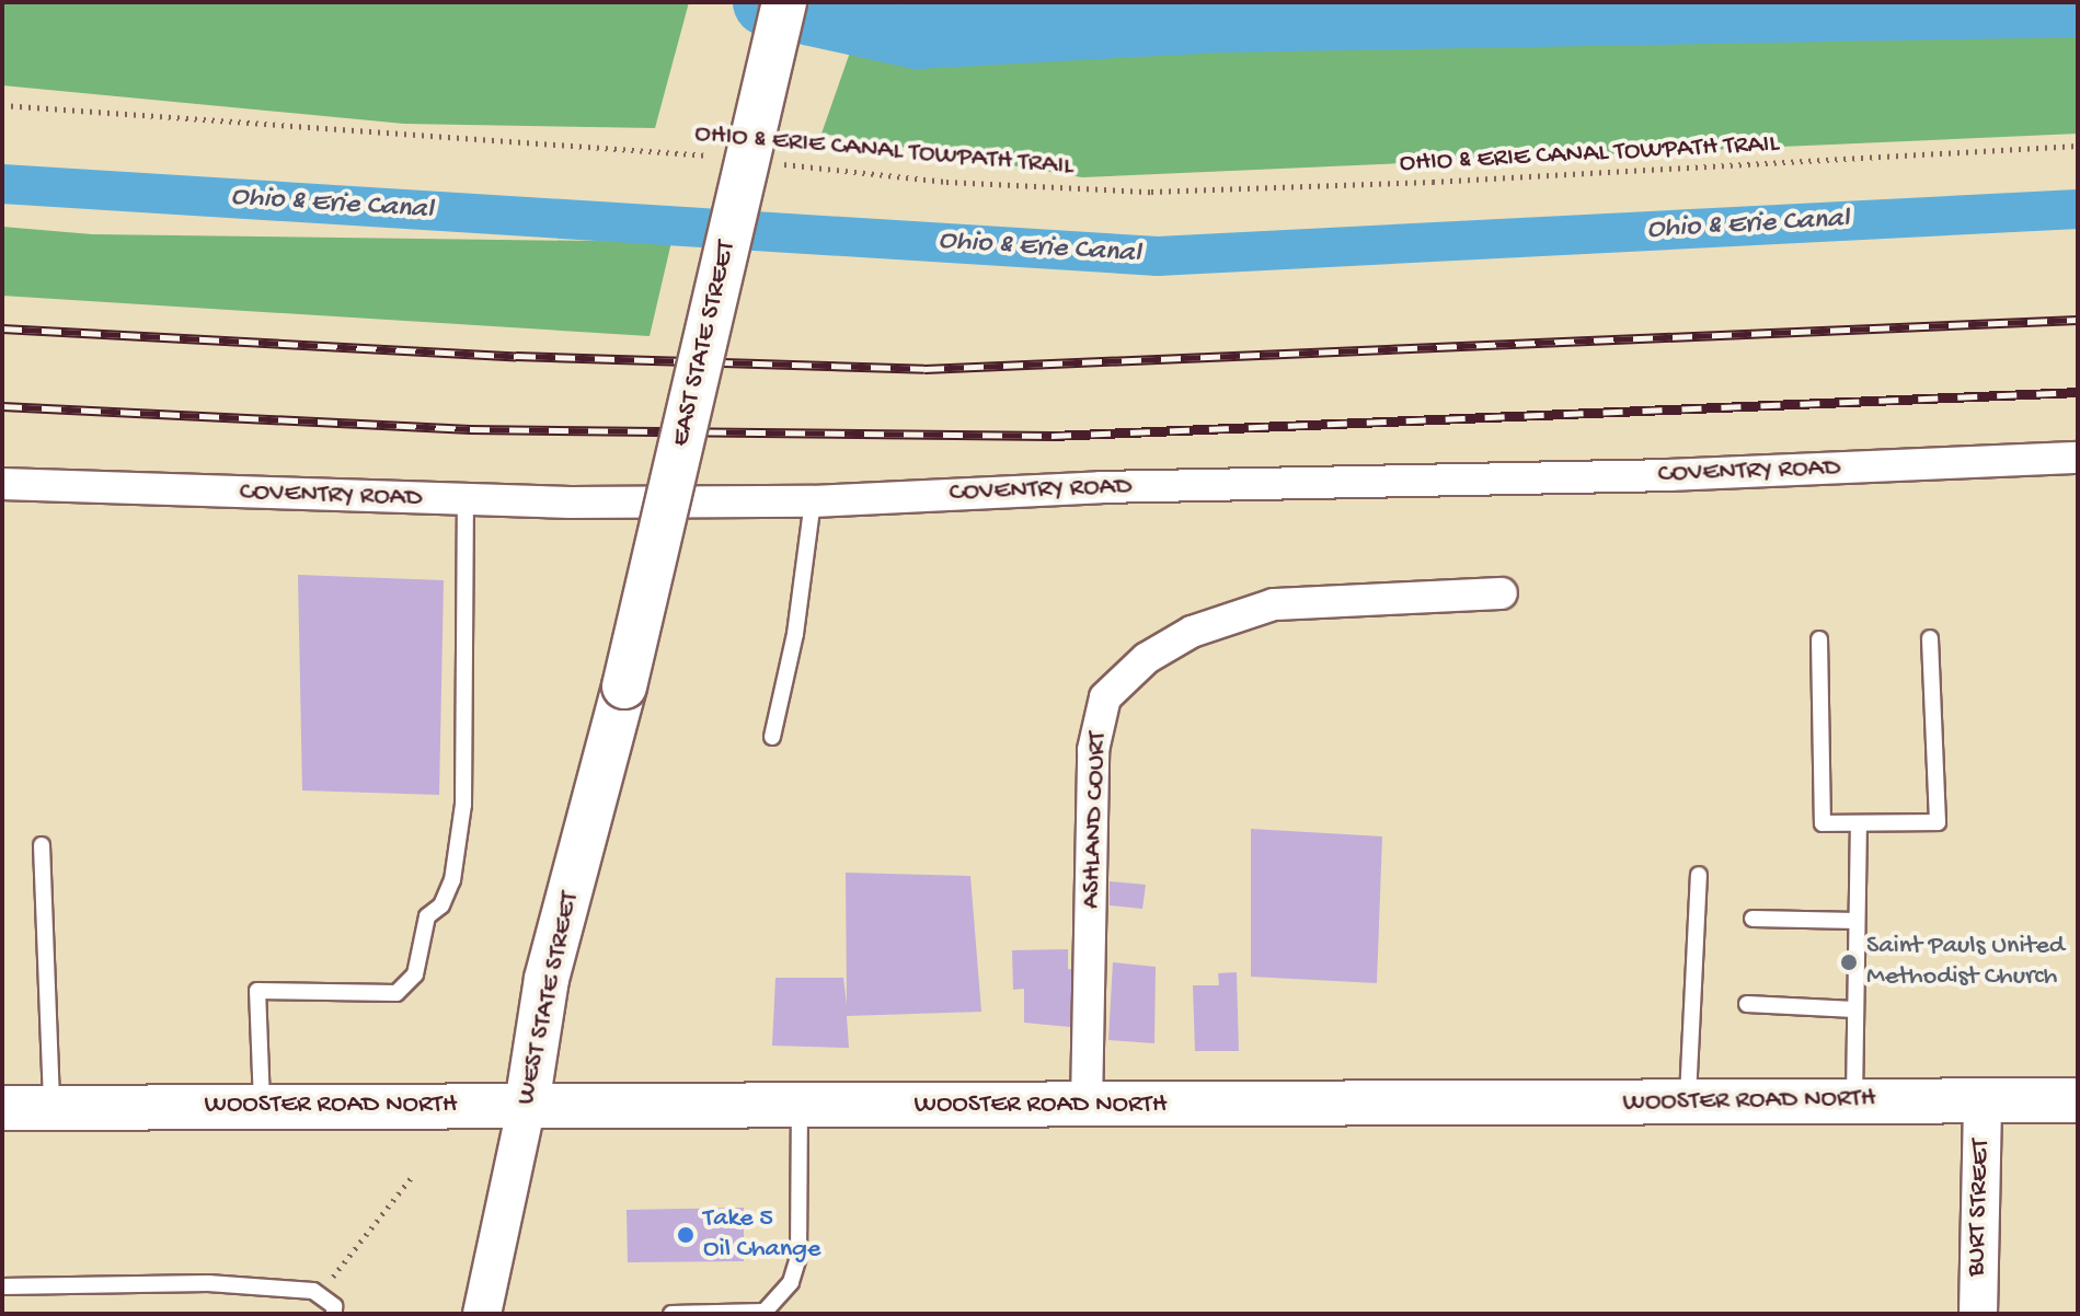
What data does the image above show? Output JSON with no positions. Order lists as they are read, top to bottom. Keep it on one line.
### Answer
{"streets":{"main road":["EAST STATE STREET","WEST STATE STREET","WOOSTER ROAD NORTH"],"street":["COVENTRY ROAD","ASHLAND COURT","BURT STREET"],"path":["OHIO & ERIE CANAL TOWPATH TRAIL"]},"crossings":[["EAST STATE STREET","WEST STATE STREET"],["ASHLAND COURT","WOOSTER ROAD NORTH"],["WEST STATE STREET","WOOSTER ROAD NORTH"],["WOOSTER ROAD NORTH","BURT STREET"]],"water":["Ohio & Erie Canal"],"places":["Saint Pauls United Methodist Church","Take 5 Oil Change"]}
